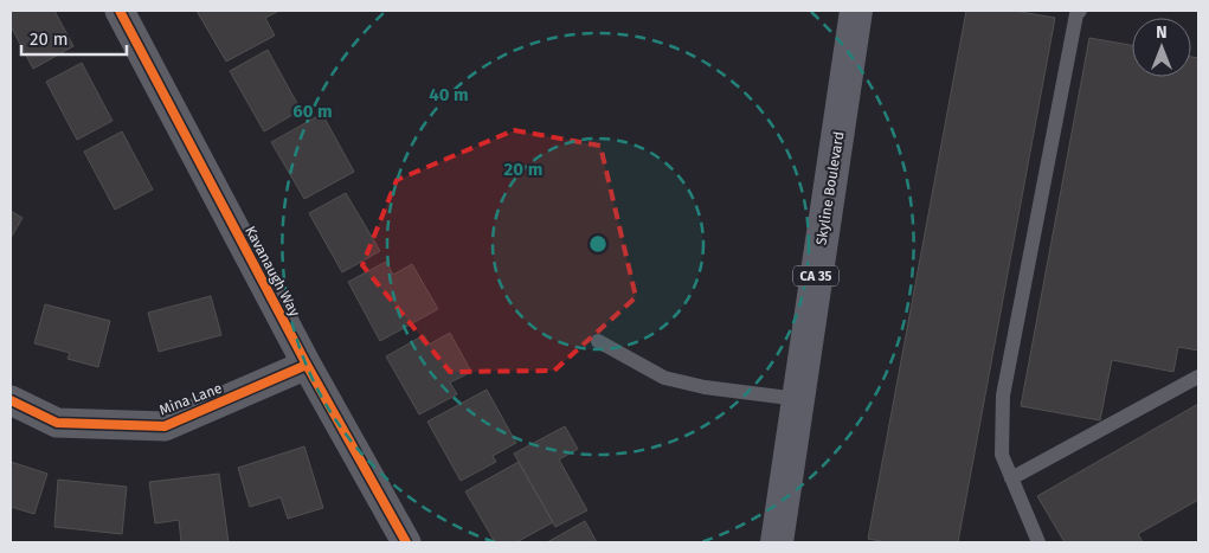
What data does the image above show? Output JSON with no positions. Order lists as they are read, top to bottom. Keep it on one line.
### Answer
{"streets":{"main road":["Skyline Boulevard","CA 35"],"street":["Kavanaugh Way","Mina Lane"]},"crossings":[["Kavanaugh Way","Mina Lane"]],"scale_bar":"20 m","north":"top","rings":["40 m","60 m","20 m"]}
